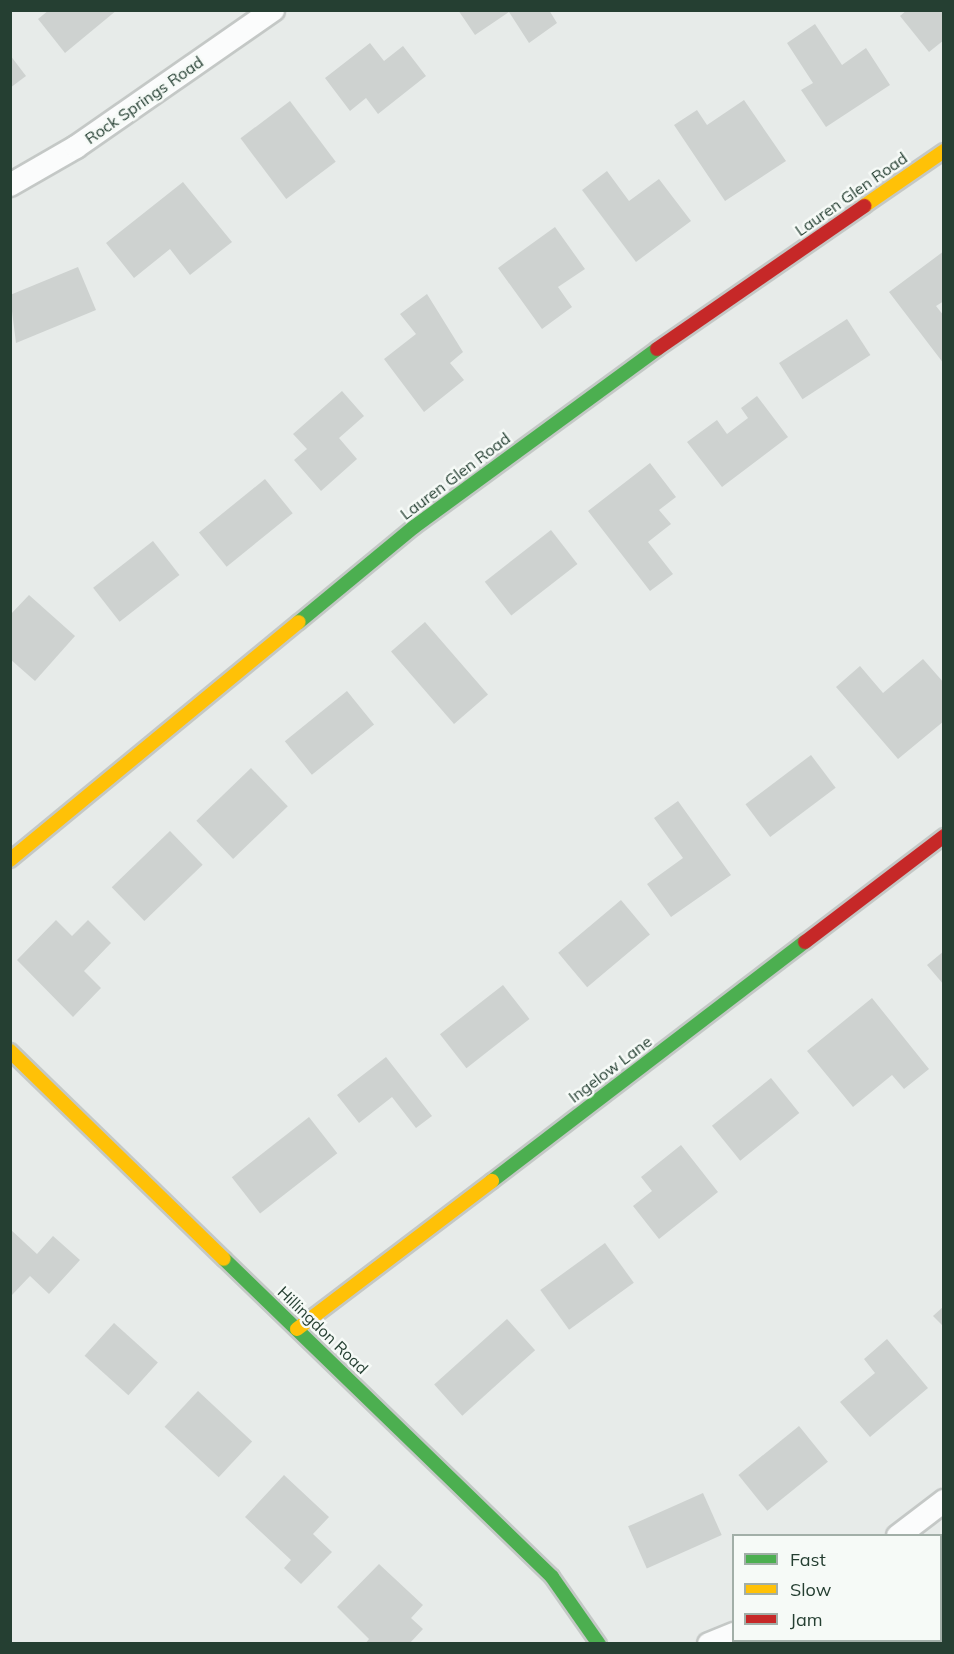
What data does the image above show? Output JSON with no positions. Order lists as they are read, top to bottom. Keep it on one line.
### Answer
{"streets":{"street":["Rock Springs Road","Lauren Glen Road","Ingelow Lane","Hillingdon Road"]},"crossings":[["Ingelow Lane","Hillingdon Road"]],"legend":["Fast","Slow","Jam"]}
